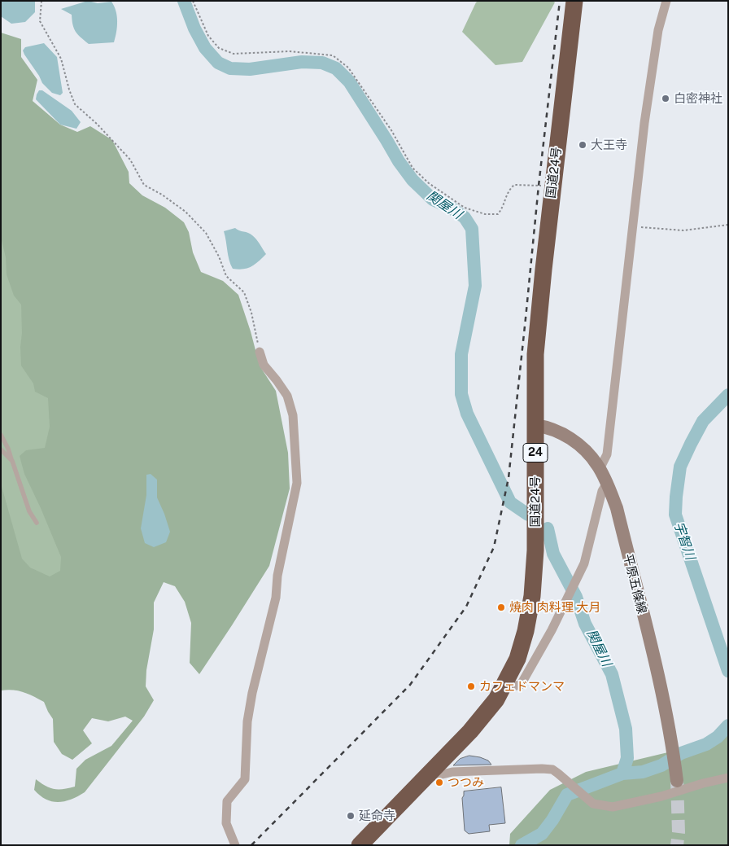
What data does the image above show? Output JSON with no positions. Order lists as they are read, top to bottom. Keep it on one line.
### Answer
{"streets":{"highway":["国道24号","24"],"main road":["平原五條線"]},"crossings":[["国道24号","平原五條線"]],"water":["関屋川","宇智川"],"places":["白密神社","大王寺","焼肉 肉料理 大月","カフェドマンマ","つつみ","延命寺"]}
